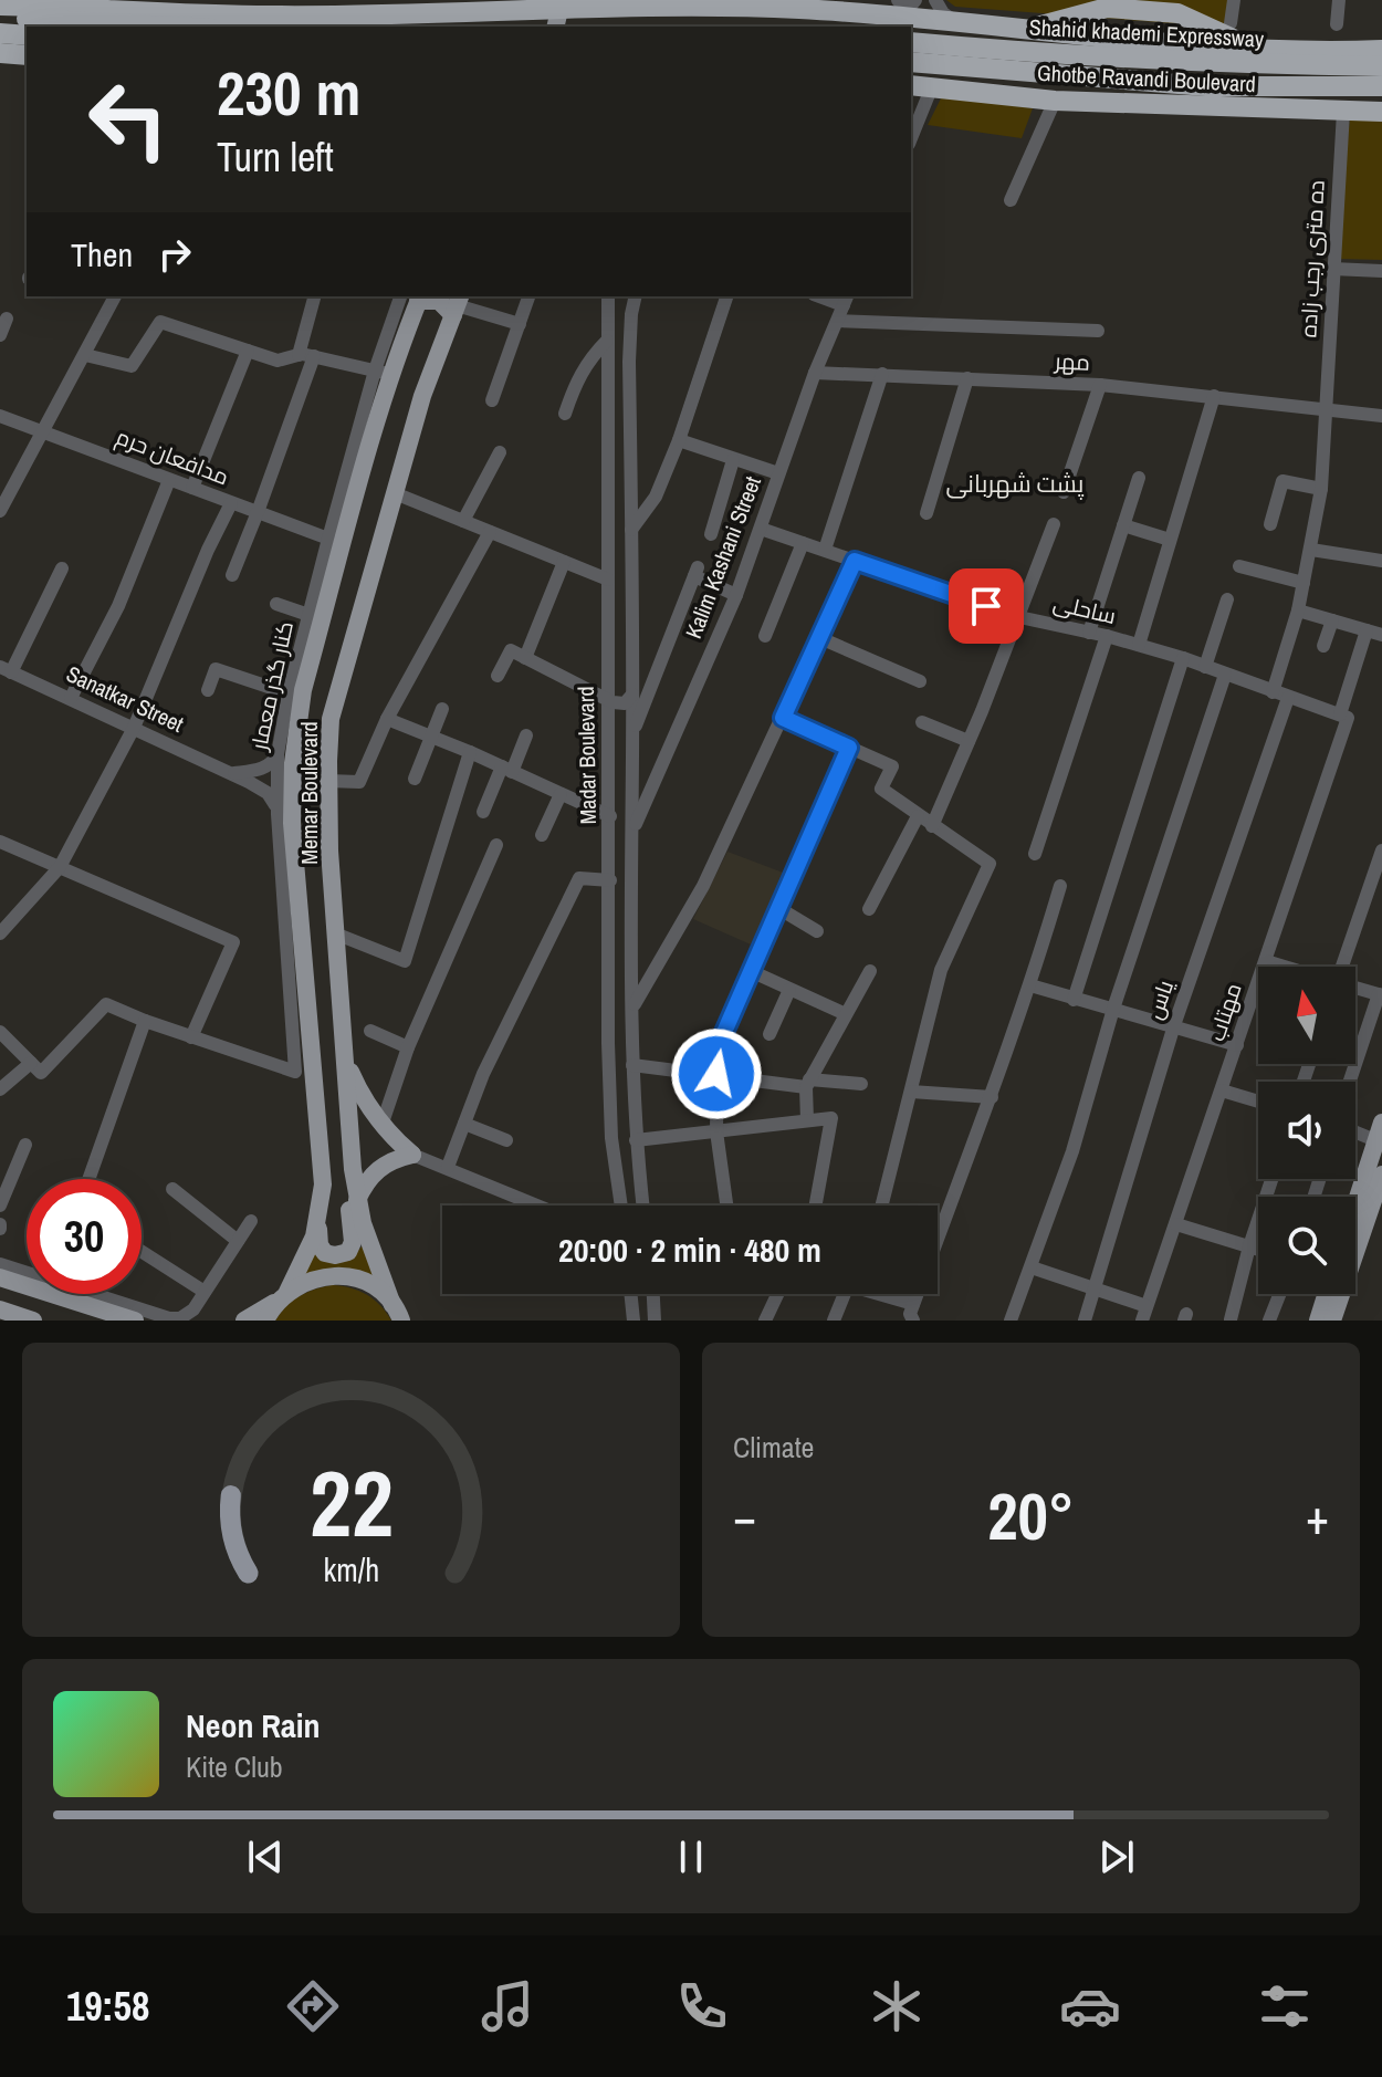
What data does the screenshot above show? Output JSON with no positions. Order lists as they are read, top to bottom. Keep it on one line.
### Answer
{"streets":{"highway":["Shahid khademi Expressway","Ghotbe Ravandi Boulevard"],"main road":["Memar Boulevard"],"street":["ده متری رجب زاده","مهر","مدافعان حرم","Kalim Kashani Street","ساحلی","کنار گذر معمار","Sanatkar Street","Madar Boulevard","یاس","مهتاب"]},"crossings":[["Ghotbe Ravandi Boulevard","ده متری رجب زاده"],["ده متری رجب زاده","مهر"],["ده متری رجب زاده","ساحلی"],["مهر","Kalim Kashani Street"],["مدافعان حرم","کنار گذر معمار"],["Kalim Kashani Street","ساحلی"],["Kalim Kashani Street","Madar Boulevard"],["ساحلی","یاس"],["ساحلی","مهتاب"],["کنار گذر معمار","Sanatkar Street"],["کنار گذر معمار","Memar Boulevard"]],"districts":["پشت شهربانی"],"north":"top","page":{"turn":["230 m","Turn left"],"then":"Then","limit":"30","trip":"20:00 · 2 min · 480 m","tile":"Climate","heat":["−","20°","+"],"song":["Neon Rain","Kite Club"],"tabs":"19:58","gauge":["22","km/h"]}}
